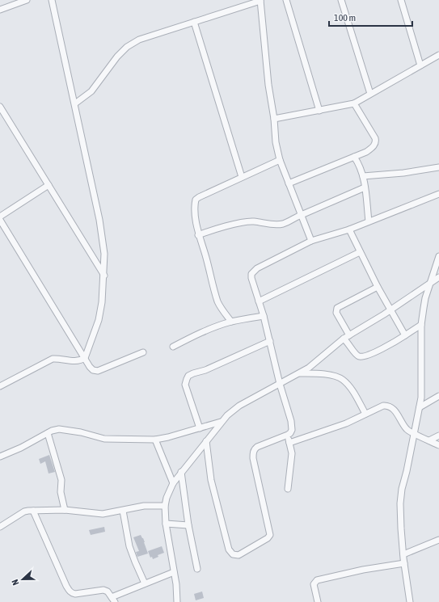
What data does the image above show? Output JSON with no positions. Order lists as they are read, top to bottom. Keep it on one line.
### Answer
{"scale_bar":"100 m","north":"left"}
